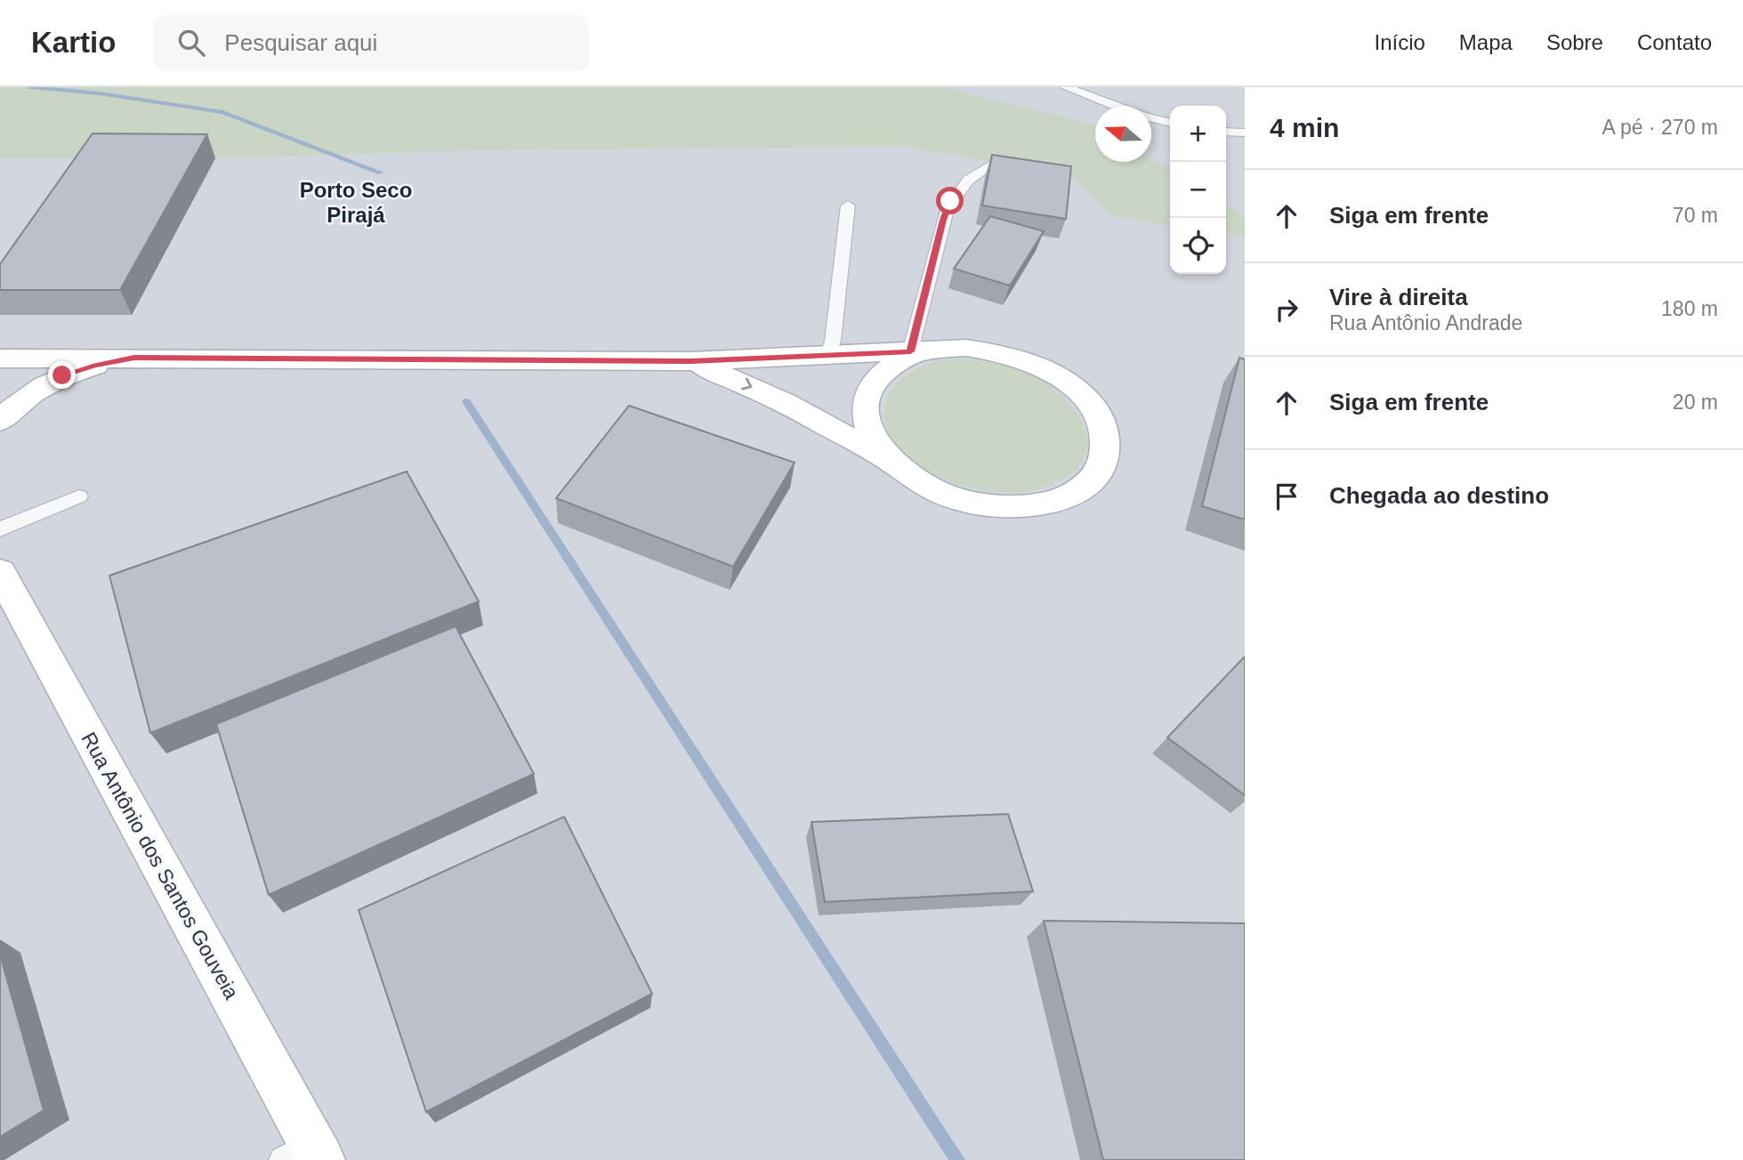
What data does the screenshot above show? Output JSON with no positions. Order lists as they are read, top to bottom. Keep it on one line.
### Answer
{"streets":{"street":["Rua Antônio dos Santos Gouveia"]},"districts":["Porto Seco Pirajá"],"north":"left","page":{"header":"Kartio","search":"Pesquisar aqui","nav":["Início","Mapa","Sobre","Contato"],"heading":["4 min","A pé · 270 m"],"map_buttons":["+","−"],"list":[["Siga em frente","70 m"],["Vire à direita","Rua Antônio Andrade","180 m"],["Siga em frente","20 m"],"Chegada ao destino"]}}
